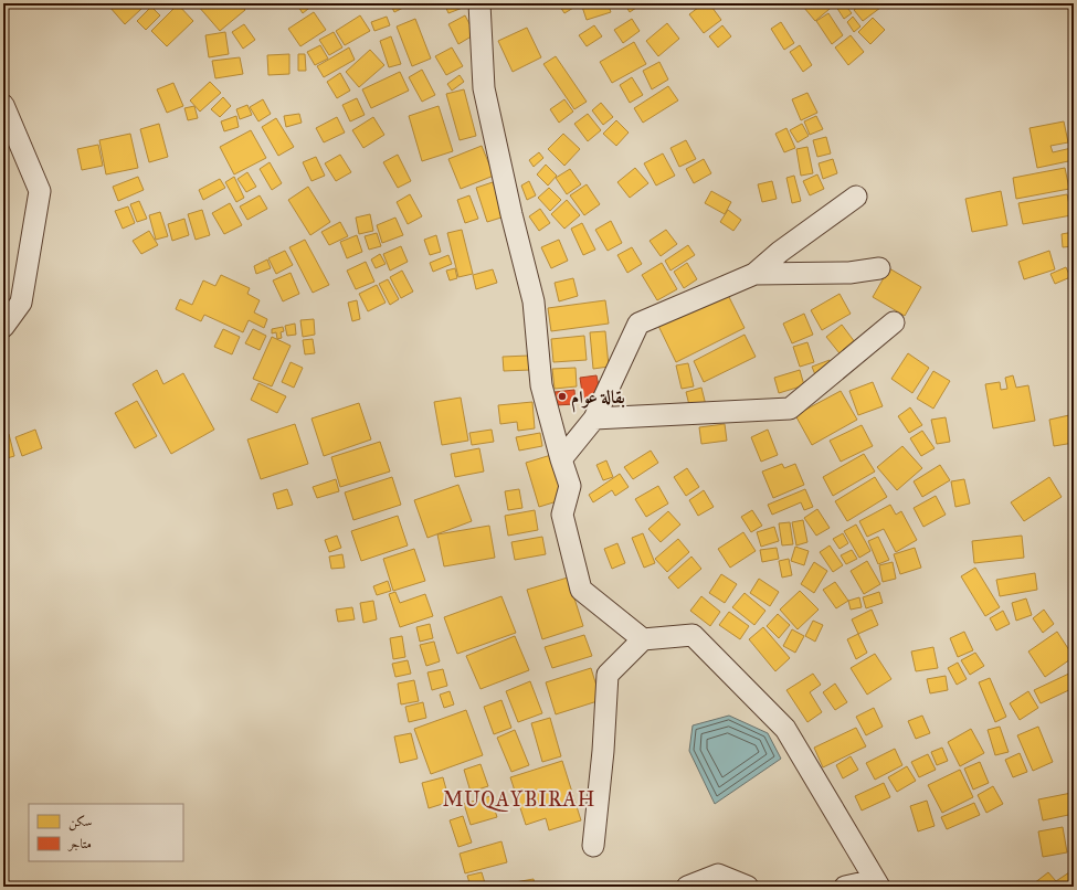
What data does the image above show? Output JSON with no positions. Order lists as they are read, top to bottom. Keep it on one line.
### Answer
{"districts":["MUQAYBIRAH"],"places":["بقالة عوام"],"legend":["سكن","متاجر"]}
